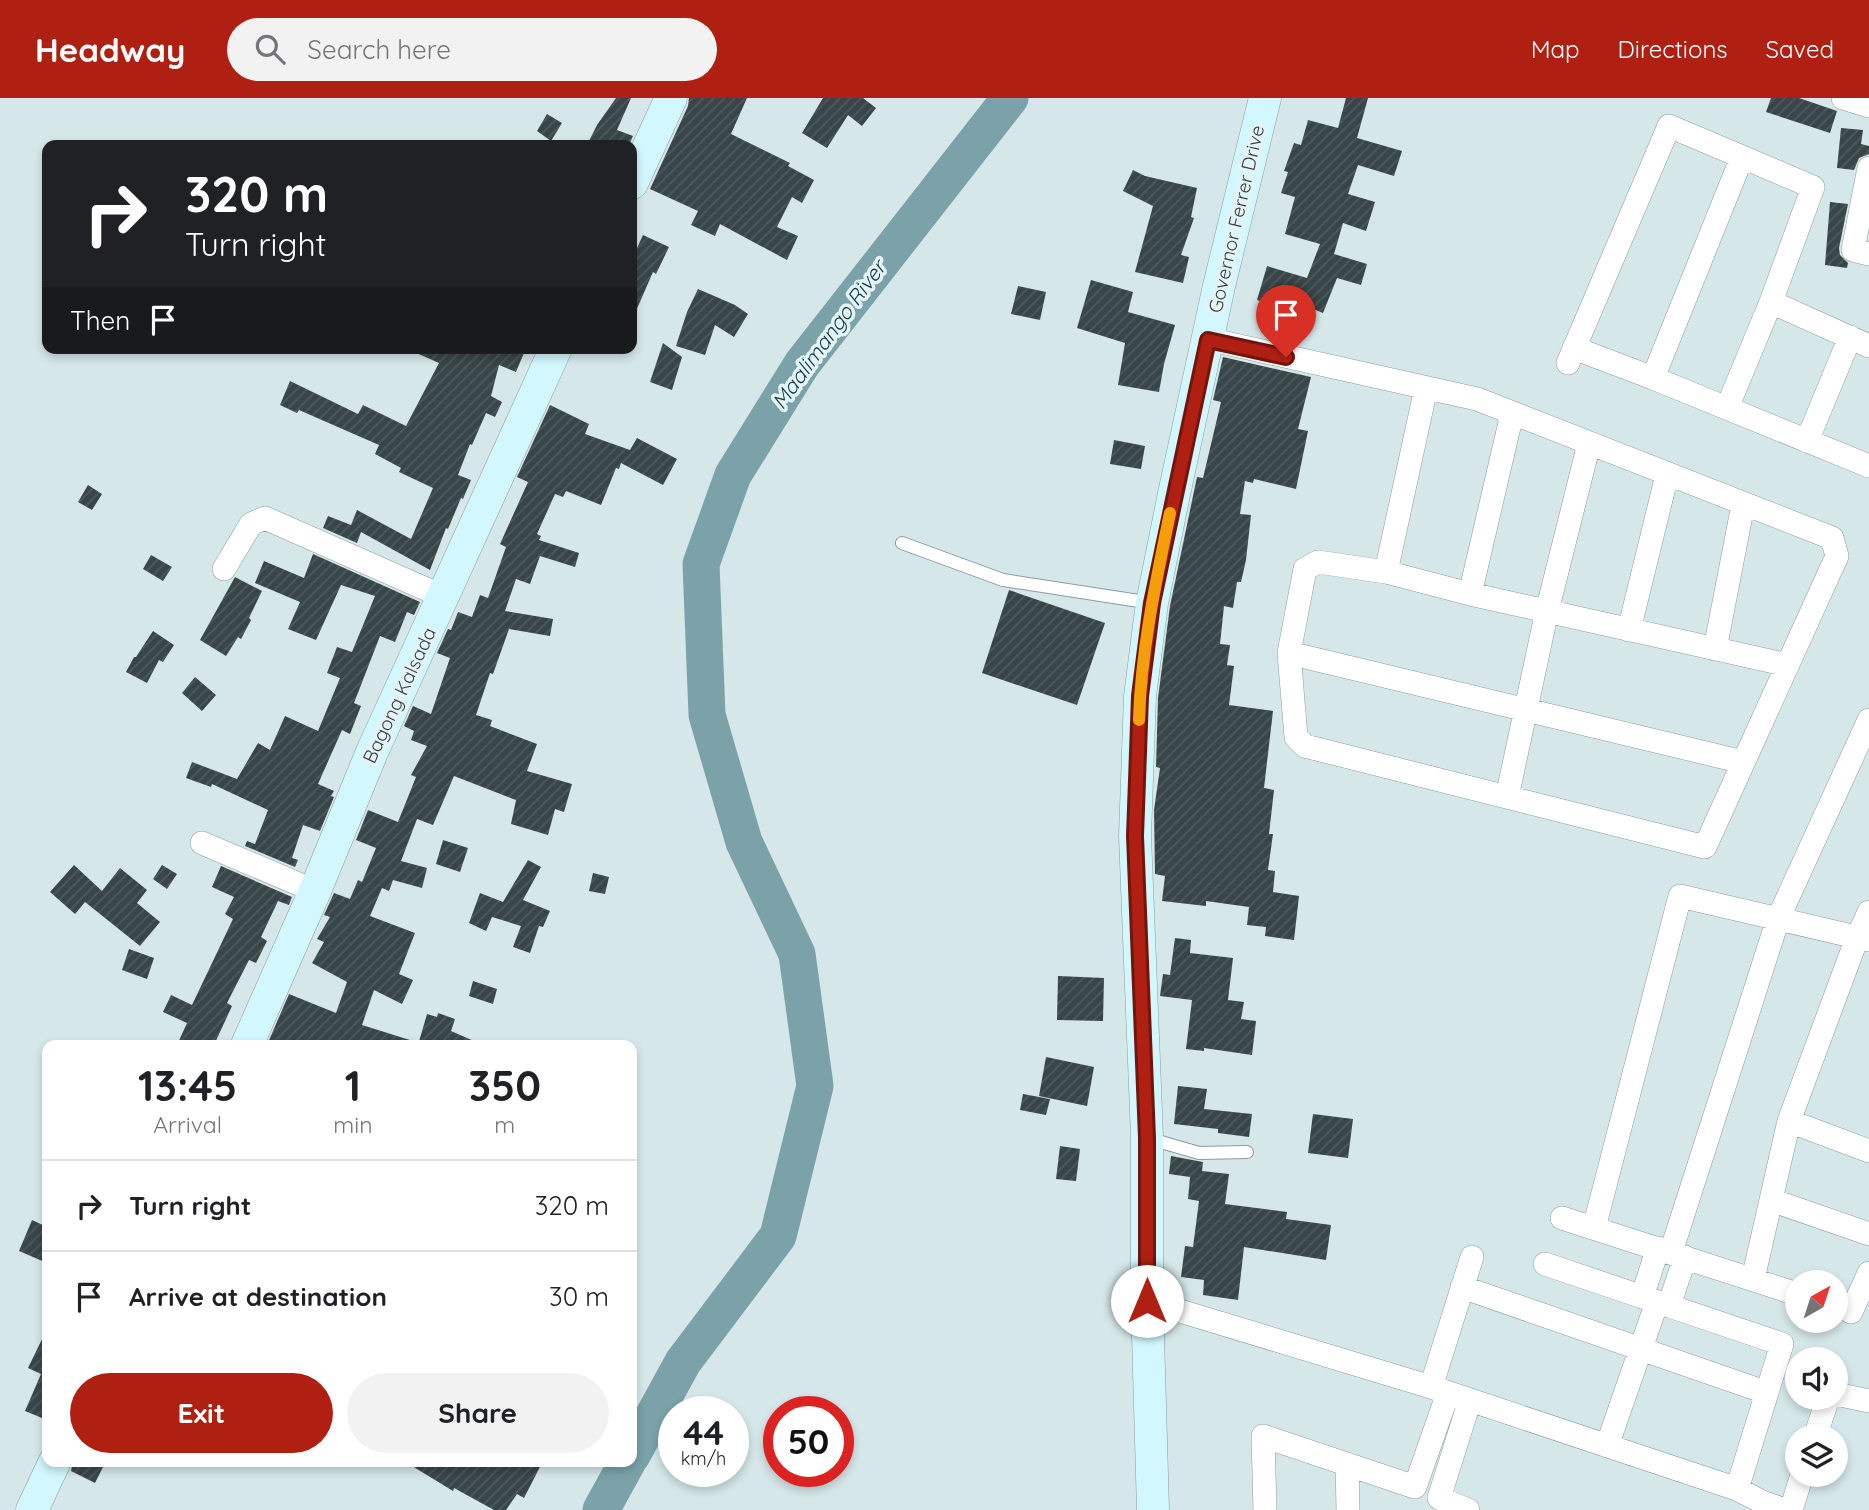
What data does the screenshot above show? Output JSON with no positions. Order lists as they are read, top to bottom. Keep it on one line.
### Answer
{"streets":{"main road":["Governor Ferrer Drive","Bagong Kalsada"]},"water":["Maalimango River"],"north":"top right","page":{"header":"Headway","search":"Search here","nav":["Map","Directions","Saved"],"turn":["320 m","Turn right"],"then":"Then","eta":["13:45","Arrival","1","min","350","m"],"list":[{"name":"Turn right","value":"320 m"},{"name":"Arrive at destination","value":"30 m"}],"buttons":["Exit","Share"],"speed":"44 km/h","limit":"50"}}
